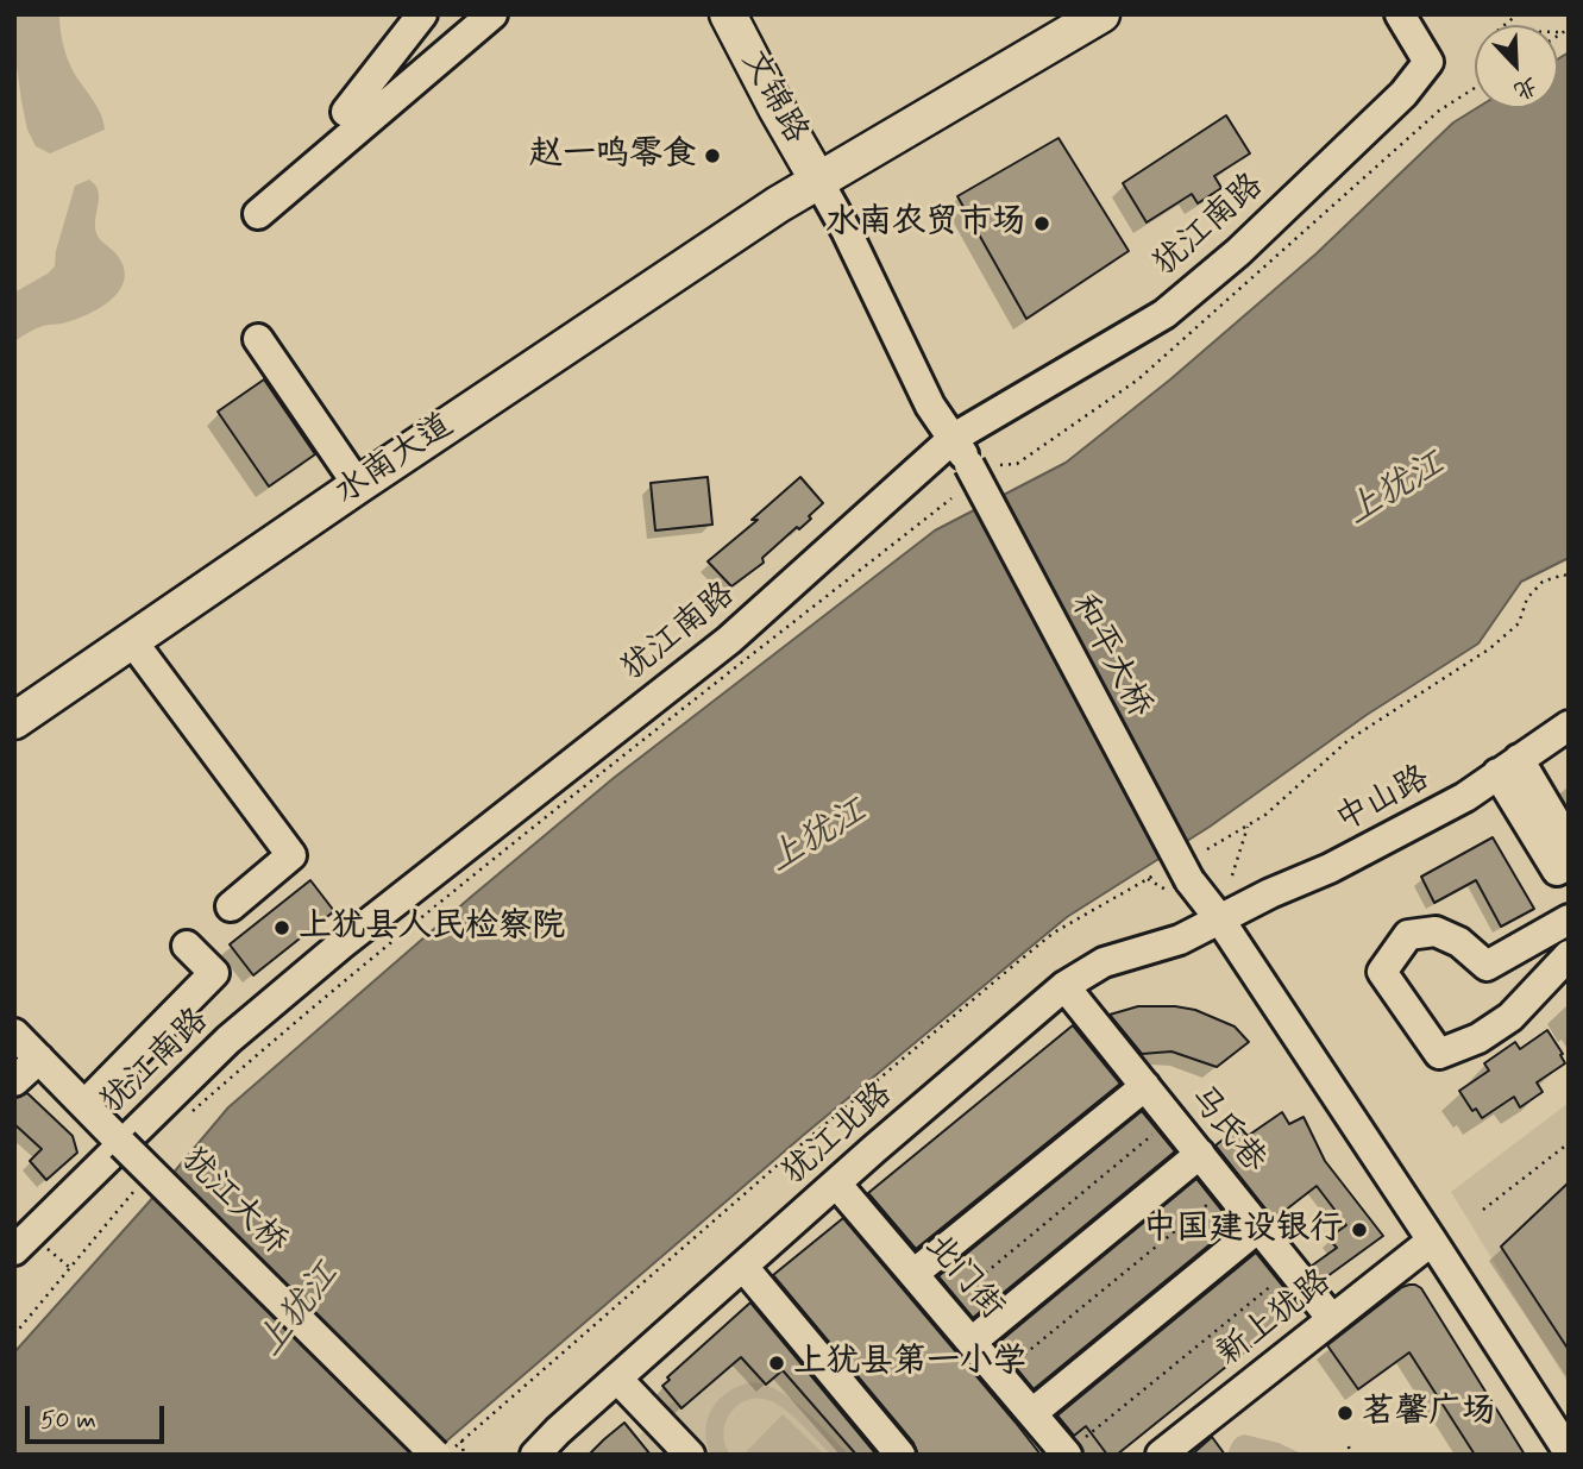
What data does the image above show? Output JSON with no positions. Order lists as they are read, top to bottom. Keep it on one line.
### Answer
{"streets":{"main road":["文锦路","水南大道"],"street":["犹江南路","和平大桥","中山路","马氏巷","犹江北路","犹江大桥","北门街","新上犹路"]},"crossings":[["文锦路","水南大道"],["文锦路","和平大桥"],["犹江南路","和平大桥"],["犹江南路","犹江大桥"],["水南大道","和平大桥"],["和平大桥","中山路"],["和平大桥","犹江北路"],["和平大桥","新上犹路"],["中山路","犹江北路"],["马氏巷","犹江北路"],["马氏巷","新上犹路"],["犹江北路","北门街"]],"water":["上犹江"],"places":["赵一鸣零食","水南农贸市场","上犹县人民检察院","中国建设银行","上犹县第一小学","茗馨广场"],"scale_bar":"50 m","north":"bottom right"}
